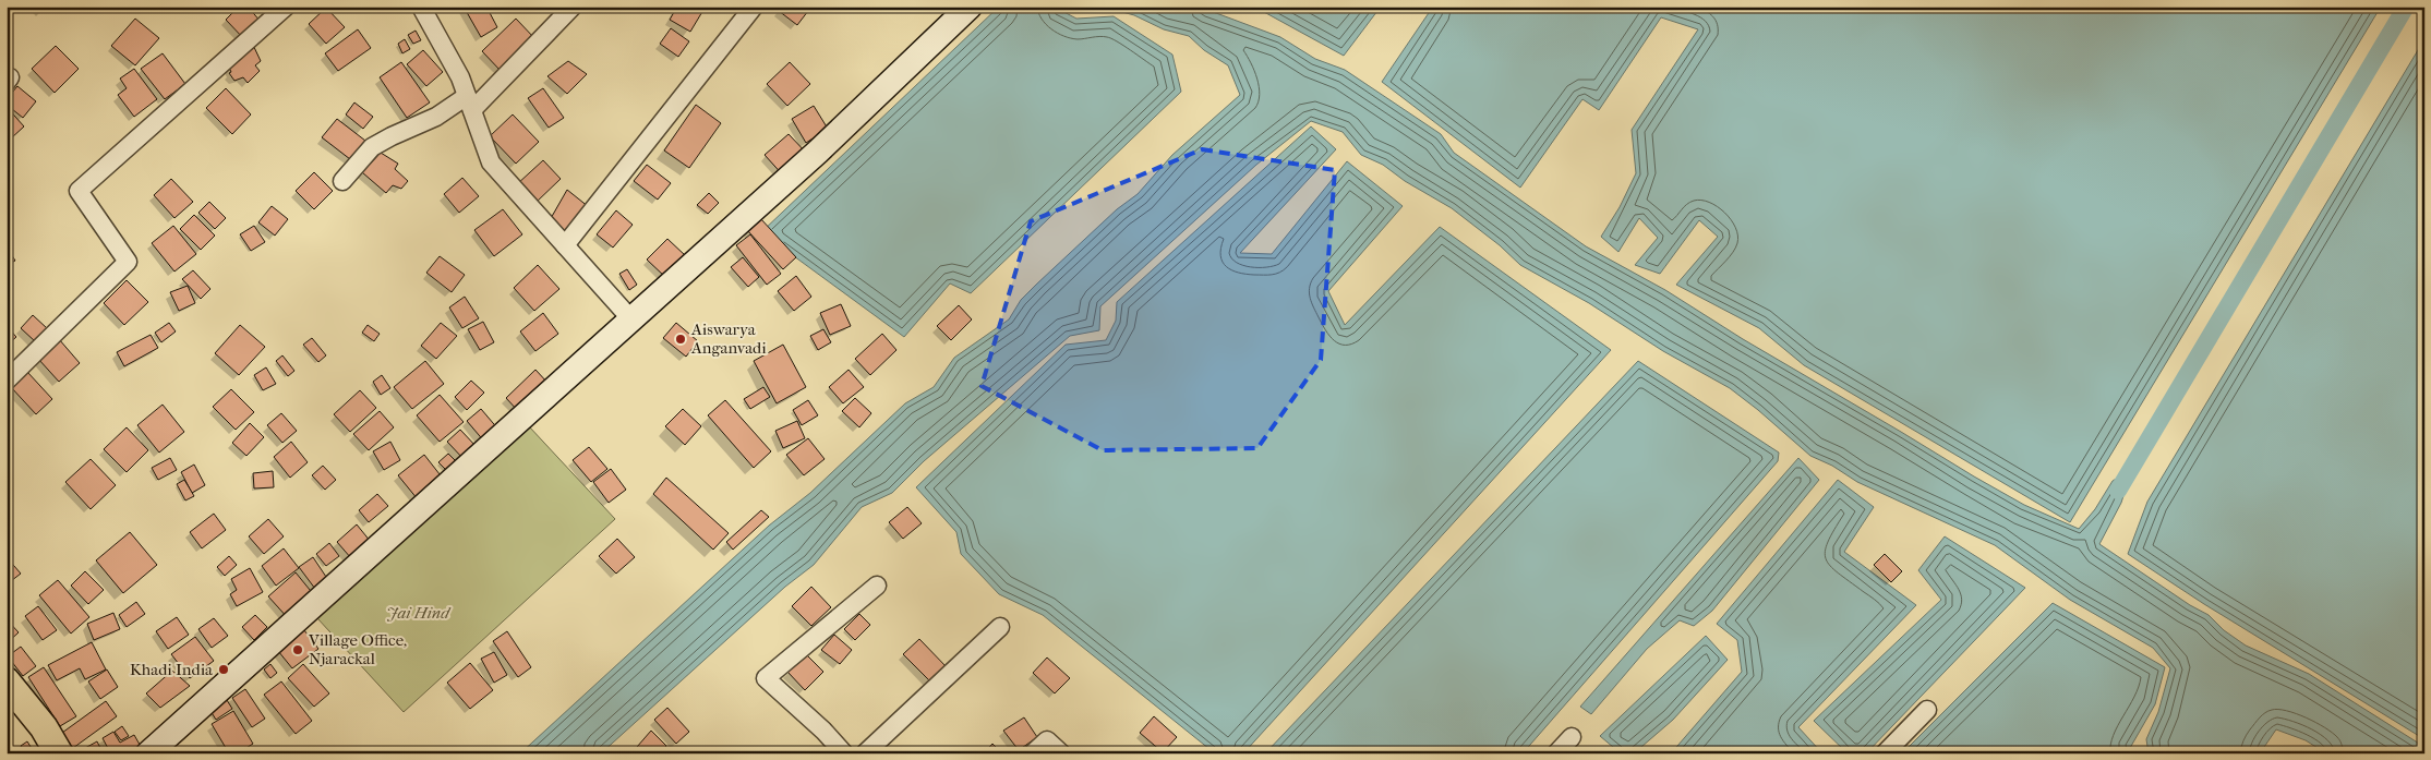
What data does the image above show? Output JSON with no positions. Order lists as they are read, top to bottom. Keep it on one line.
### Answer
{"parks":["Jai Hind"],"places":["Aiswarya Anganvadi","Village Office, Njarackal","Khadi India"]}
